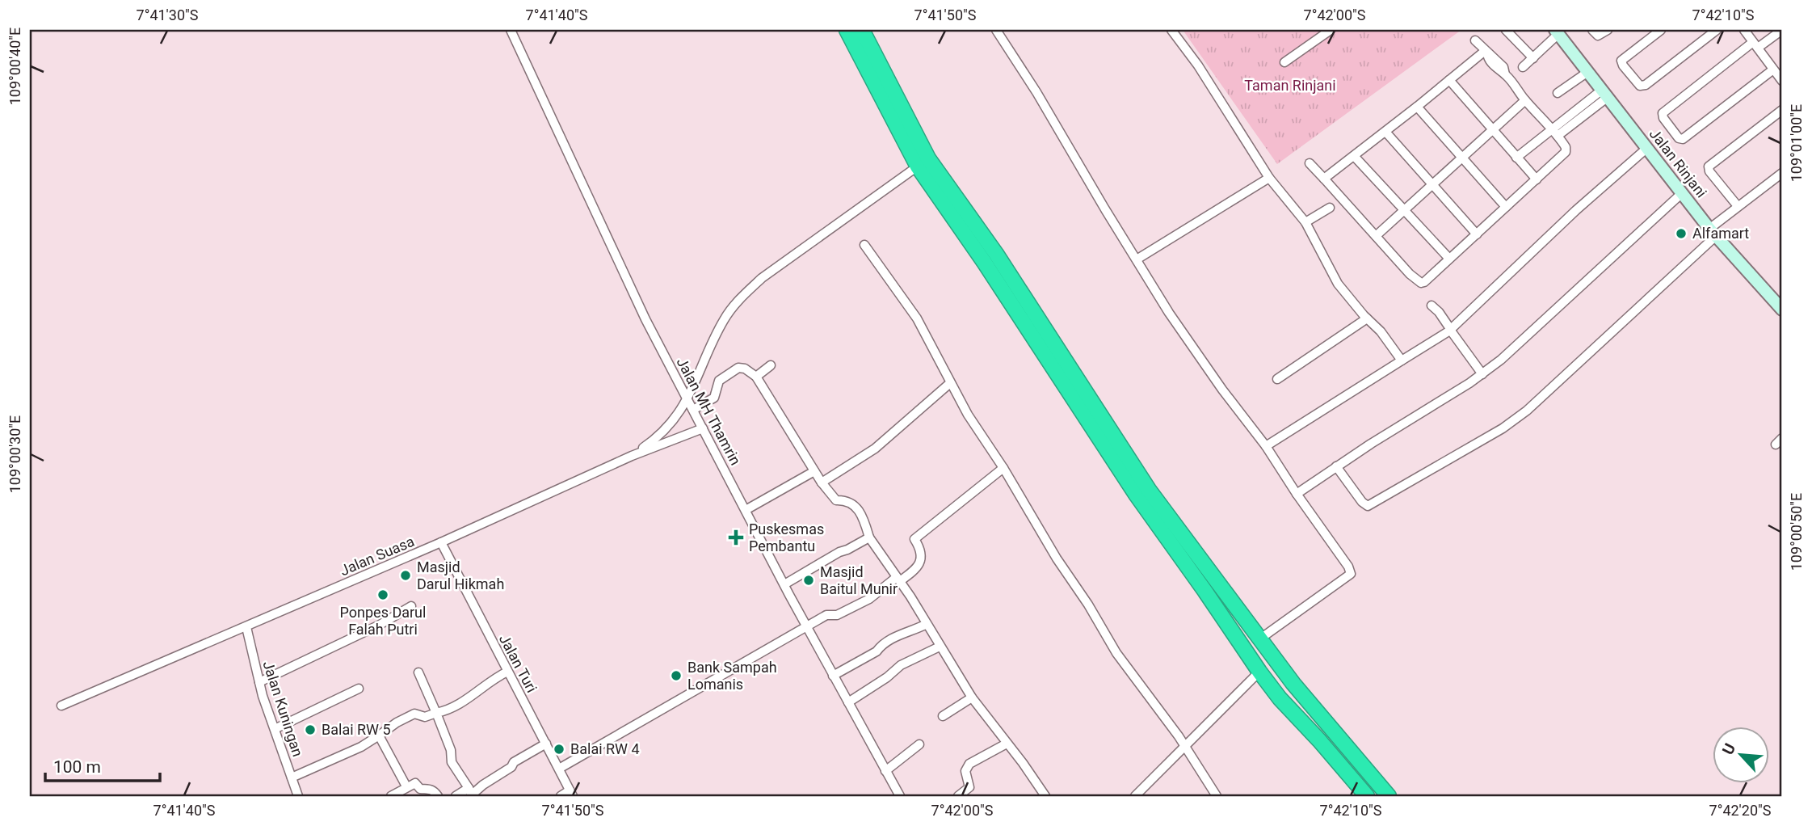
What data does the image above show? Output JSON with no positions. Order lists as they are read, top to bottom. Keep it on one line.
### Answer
{"streets":{"street":["Jalan Rinjani","Jalan MH Thamrin","Jalan Suasa","Jalan Turi","Jalan Kuningan"]},"crossings":[["Jalan MH Thamrin","Jalan Suasa"],["Jalan Suasa","Jalan Turi"],["Jalan Suasa","Jalan Kuningan"]],"parks":["Taman Rinjani"],"places":{"other":["Alfamart","Masjid Darul Hikmah","Masjid Baitul Munir","Ponpes Darul Falah Putri","Bank Sampah Lomanis","Balai RW 5","Balai RW 4"],"health":["Puskesmas Pembantu"]},"scale_bar":"100 m","north":"top left","coordinates":["7°41'30\"S","7°41'40\"S","7°41'50\"S","7°42'00\"S","7°42'10\"S","109°00'40\"E","109°01'00\"E","109°00'30\"E","109°00'50\"E","7°42'20\"S"]}
